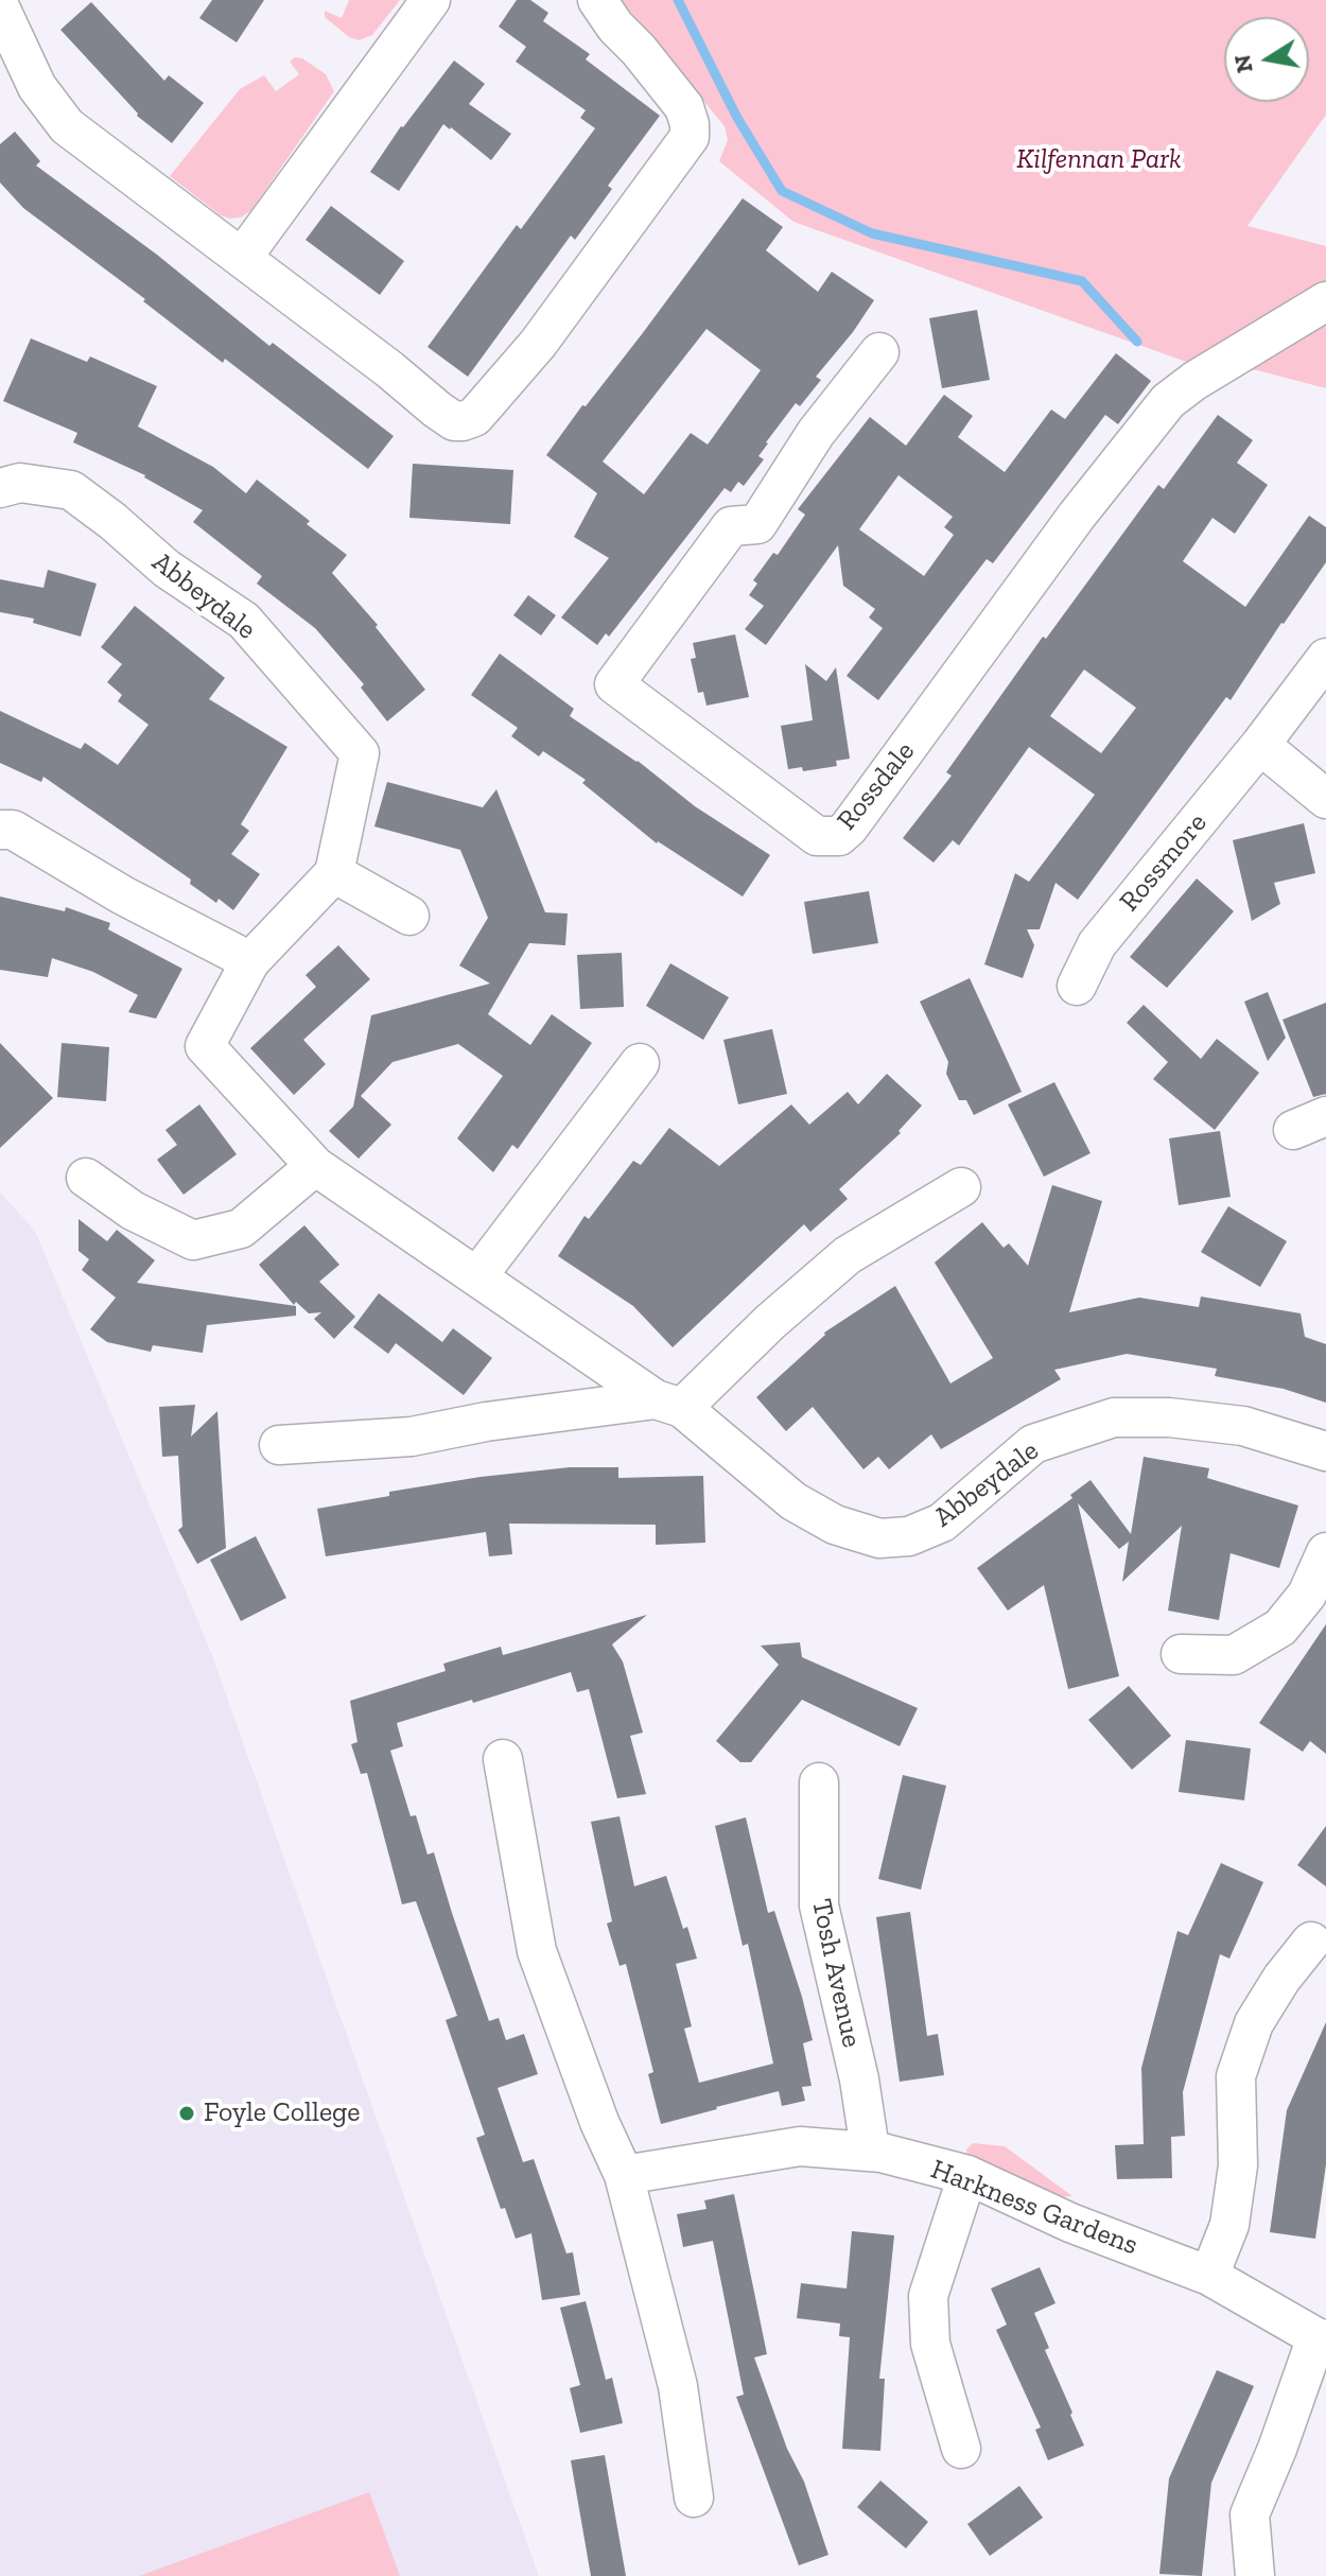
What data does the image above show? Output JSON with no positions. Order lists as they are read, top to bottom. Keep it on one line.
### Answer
{"streets":{"street":["Abbeydale","Rossdale","Rossmore","Tosh Avenue","Harkness Gardens"]},"crossings":[["Tosh Avenue","Harkness Gardens"]],"parks":["Kilfennan Park"],"places":["Foyle College"],"north":"left"}
